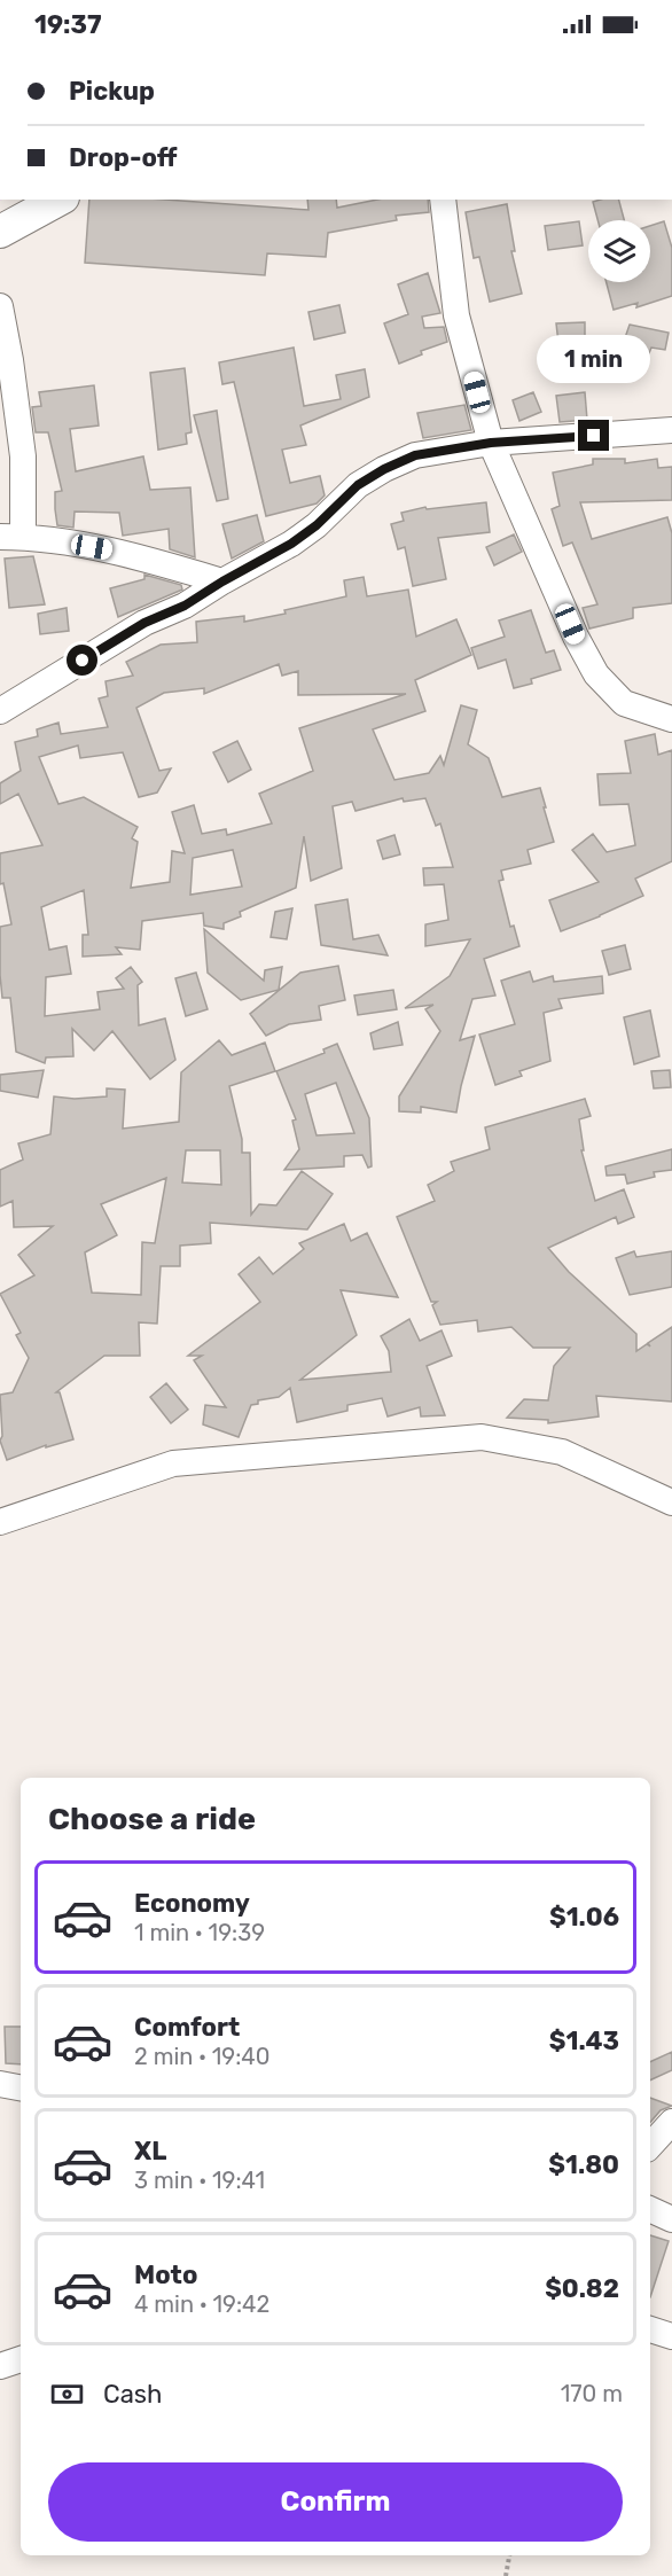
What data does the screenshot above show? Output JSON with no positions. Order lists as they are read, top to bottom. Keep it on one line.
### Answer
{"page":{"status":"19:37","banner":["Pickup","Drop-off"],"bubble":"1 min","heading":"Choose a ride","list":[{"name":"Economy","note":"1 min · 19:39","value":"$1.06"},{"name":"Comfort","note":"2 min · 19:40","value":"$1.43"},{"name":"XL","note":"3 min · 19:41","value":"$1.80"},{"name":"Moto","note":"4 min · 19:42","value":"$0.82"}],"pay":["Cash","170 m"],"buttons":"Confirm"}}
